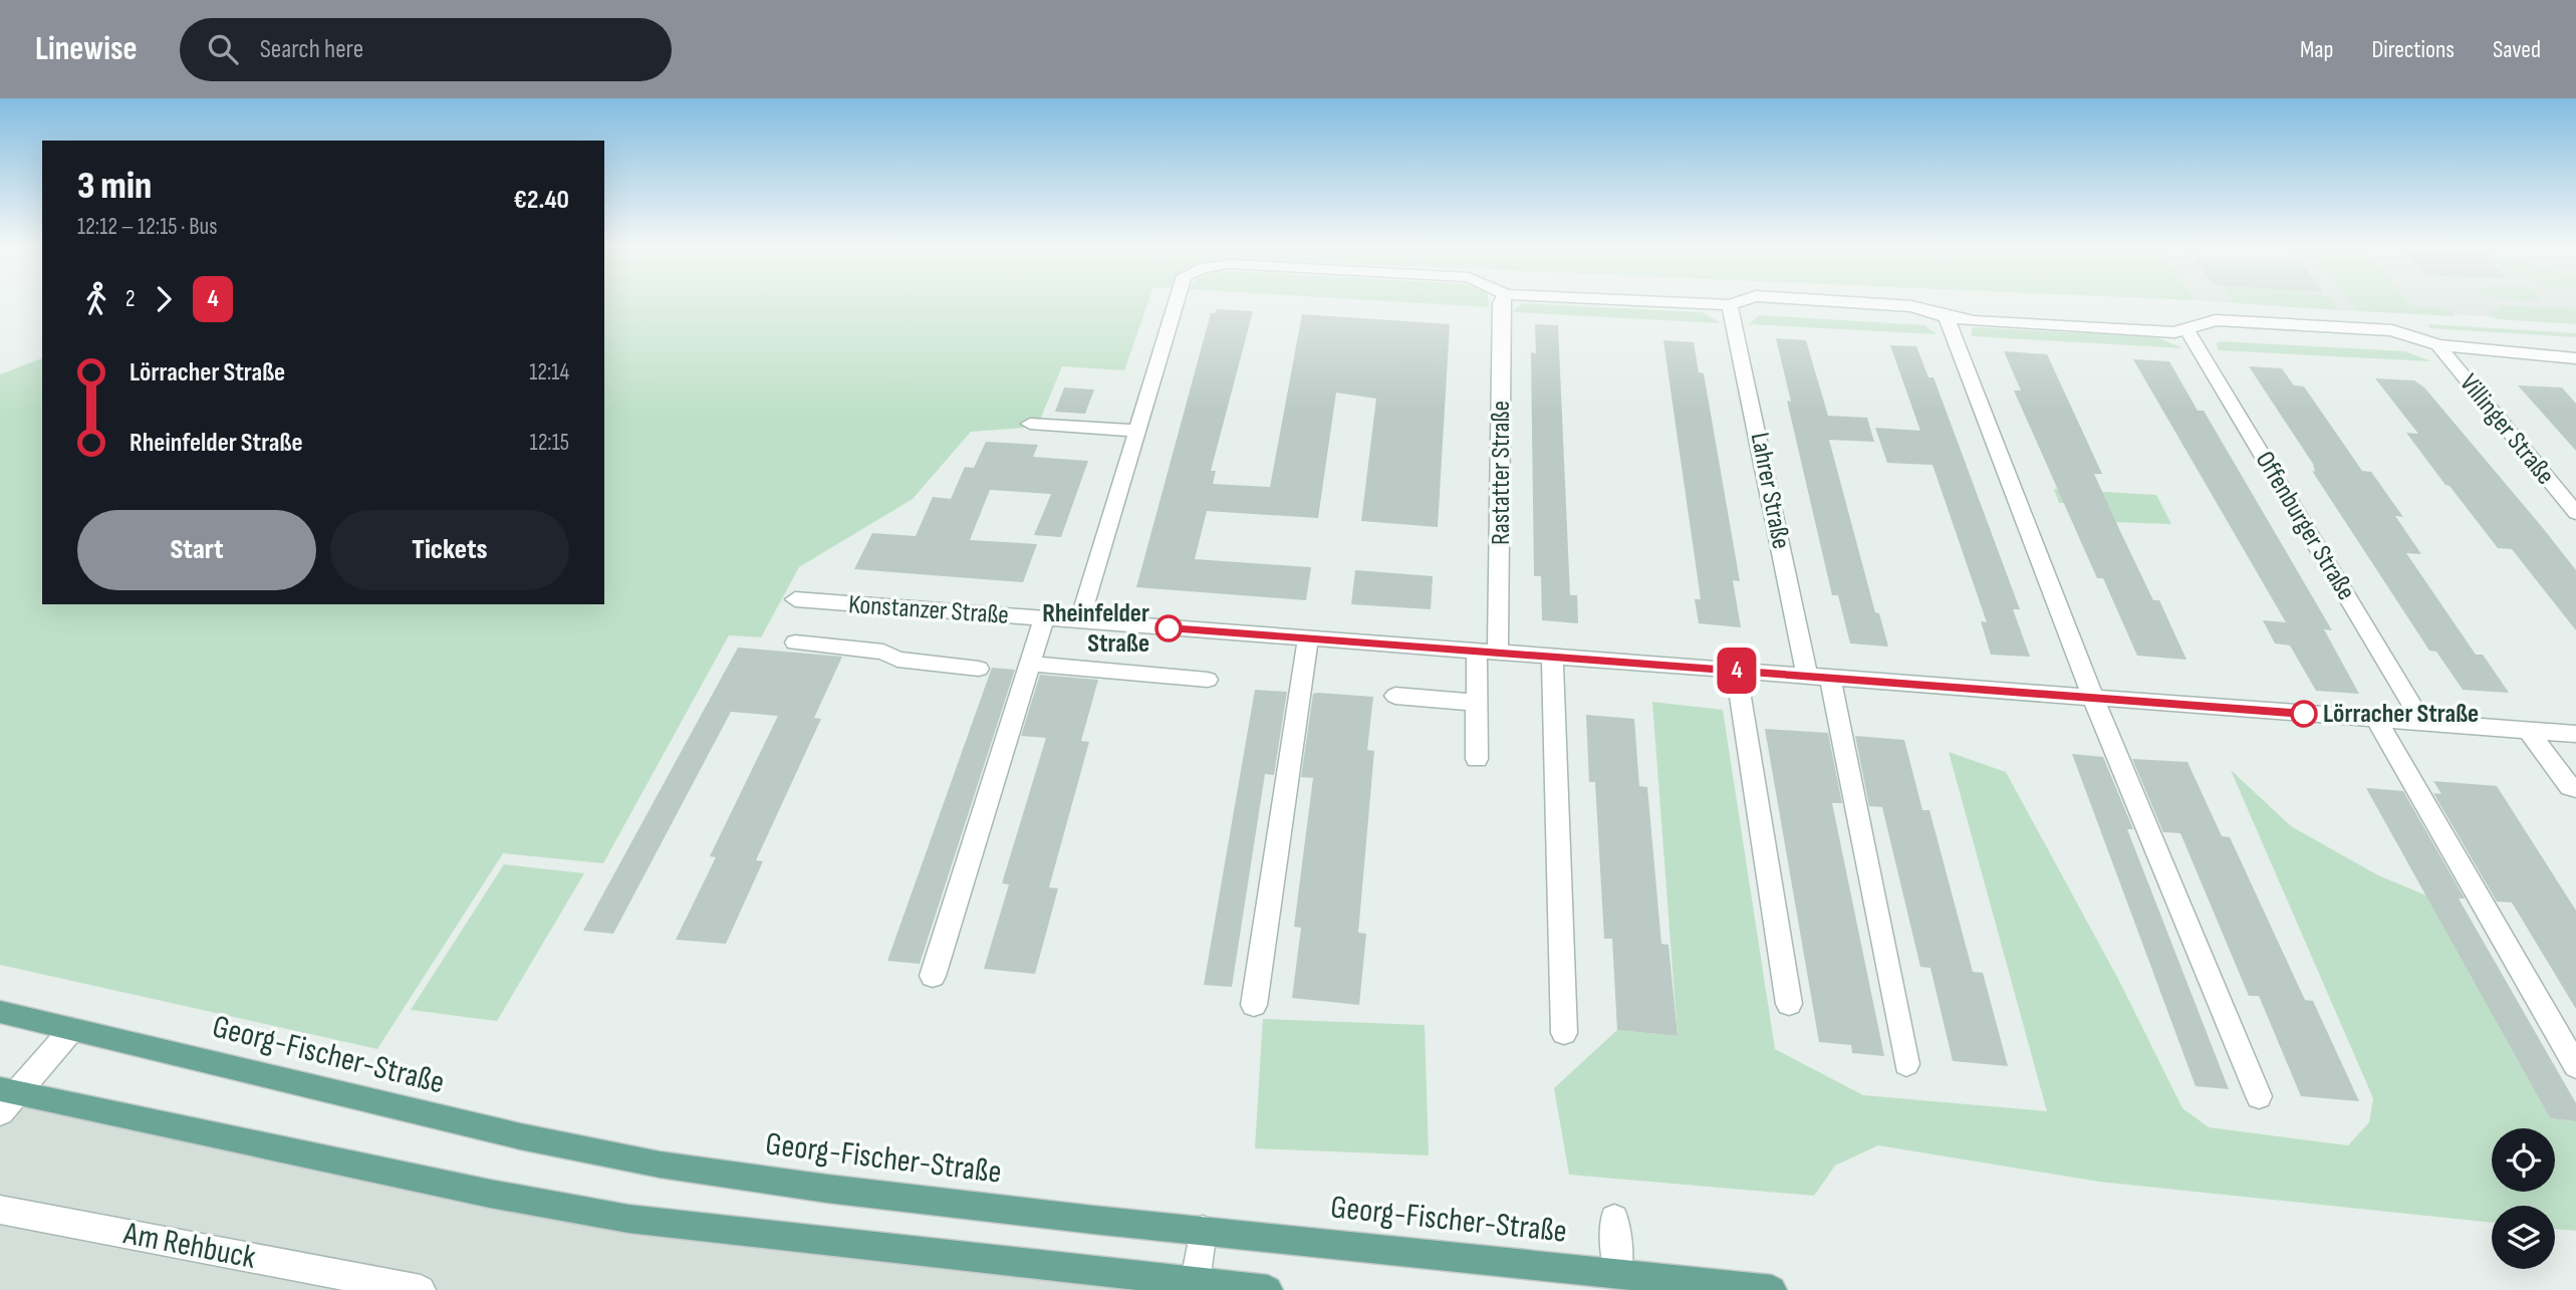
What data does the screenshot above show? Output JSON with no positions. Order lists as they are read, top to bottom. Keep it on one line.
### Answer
{"streets":{"main road":["Georg-Fischer-Straße"],"street":["Villinger Straße","Rastatter Straße","Lahrer Straße","Offenburger Straße","Konstanzer Straße","Am Rehbuck"]},"crossings":[["Rastatter Straße","Konstanzer Straße"],["Lahrer Straße","Konstanzer Straße"],["Offenburger Straße","Konstanzer Straße"]],"places":["Rheinfelder Straße","Lörracher Straße"],"lines":["bus line 4"],"page":{"header":"Linewise","search":"Search here","nav":["Map","Directions","Saved"],"on_map":"4","heading":["3 min","12:12 – 12:15 · Bus","€2.40"],"legs":["2","4"],"list":[{"name":"Lörracher Straße","value":"12:14"},{"name":"Rheinfelder Straße","value":"12:15"}],"buttons":["Start","Tickets"]}}
